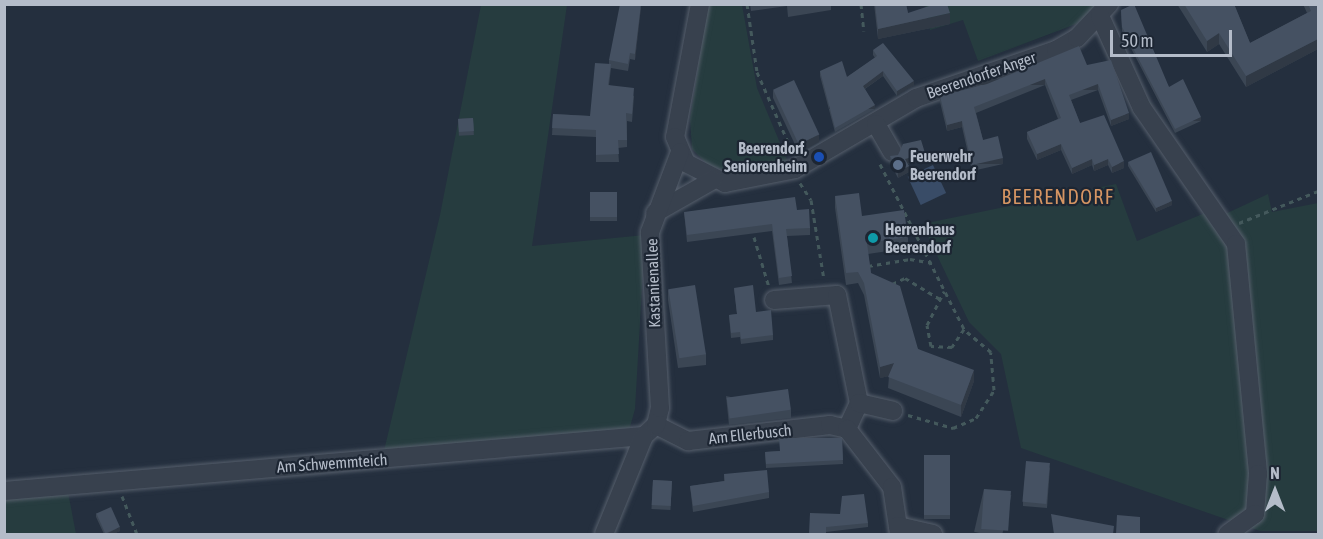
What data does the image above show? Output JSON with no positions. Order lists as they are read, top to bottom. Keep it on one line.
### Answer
{"streets":{"street":["Beerendorfer Anger","Kastanienallee","Am Ellerbusch","Am Schwemmteich"]},"crossings":[["Beerendorfer Anger","Kastanienallee"],["Kastanienallee","Am Ellerbusch"],["Kastanienallee","Am Schwemmteich"],["Am Ellerbusch","Am Schwemmteich"]],"districts":["BEERENDORF"],"places":["Beerendorf, Seniorenheim","Feuerwehr Beerendorf","Herrenhaus Beerendorf"],"scale_bar":"50 m","north":"top"}
